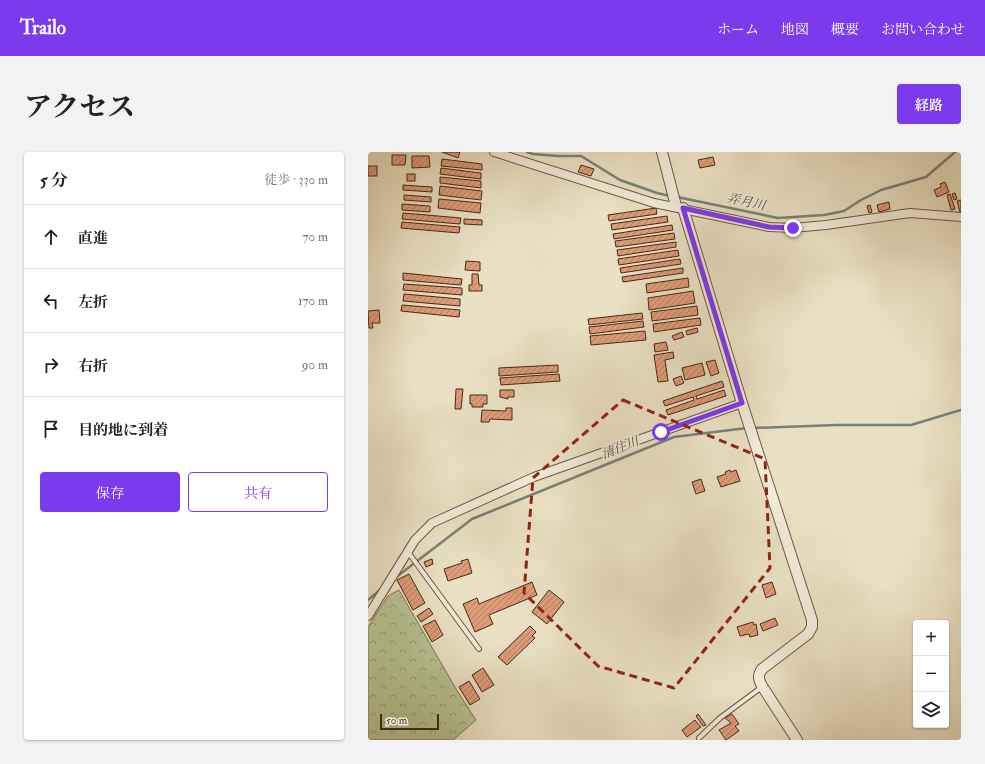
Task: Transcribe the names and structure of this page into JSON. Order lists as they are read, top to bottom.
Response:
{
  "water": ["弄月川", "清住川"],
  "scale_bar": "50 m",
  "page": {
    "header": "Trailo",
    "nav": [
      "ホーム",
      "地図",
      "概要",
      "お問い合わせ"
    ],
    "title": "アクセス",
    "buttons": [
      "経路",
      ["保存", "共有"]
    ],
    "heading": ["5 分", "徒歩 · 330 m"],
    "list": [
      ["直進", "70 m"],
      ["左折", "170 m"],
      ["右折", "90 m"],
      "目的地に到着"
    ],
    "map_buttons": ["+", "−"],
    "scale": "50 m"
  }
}
